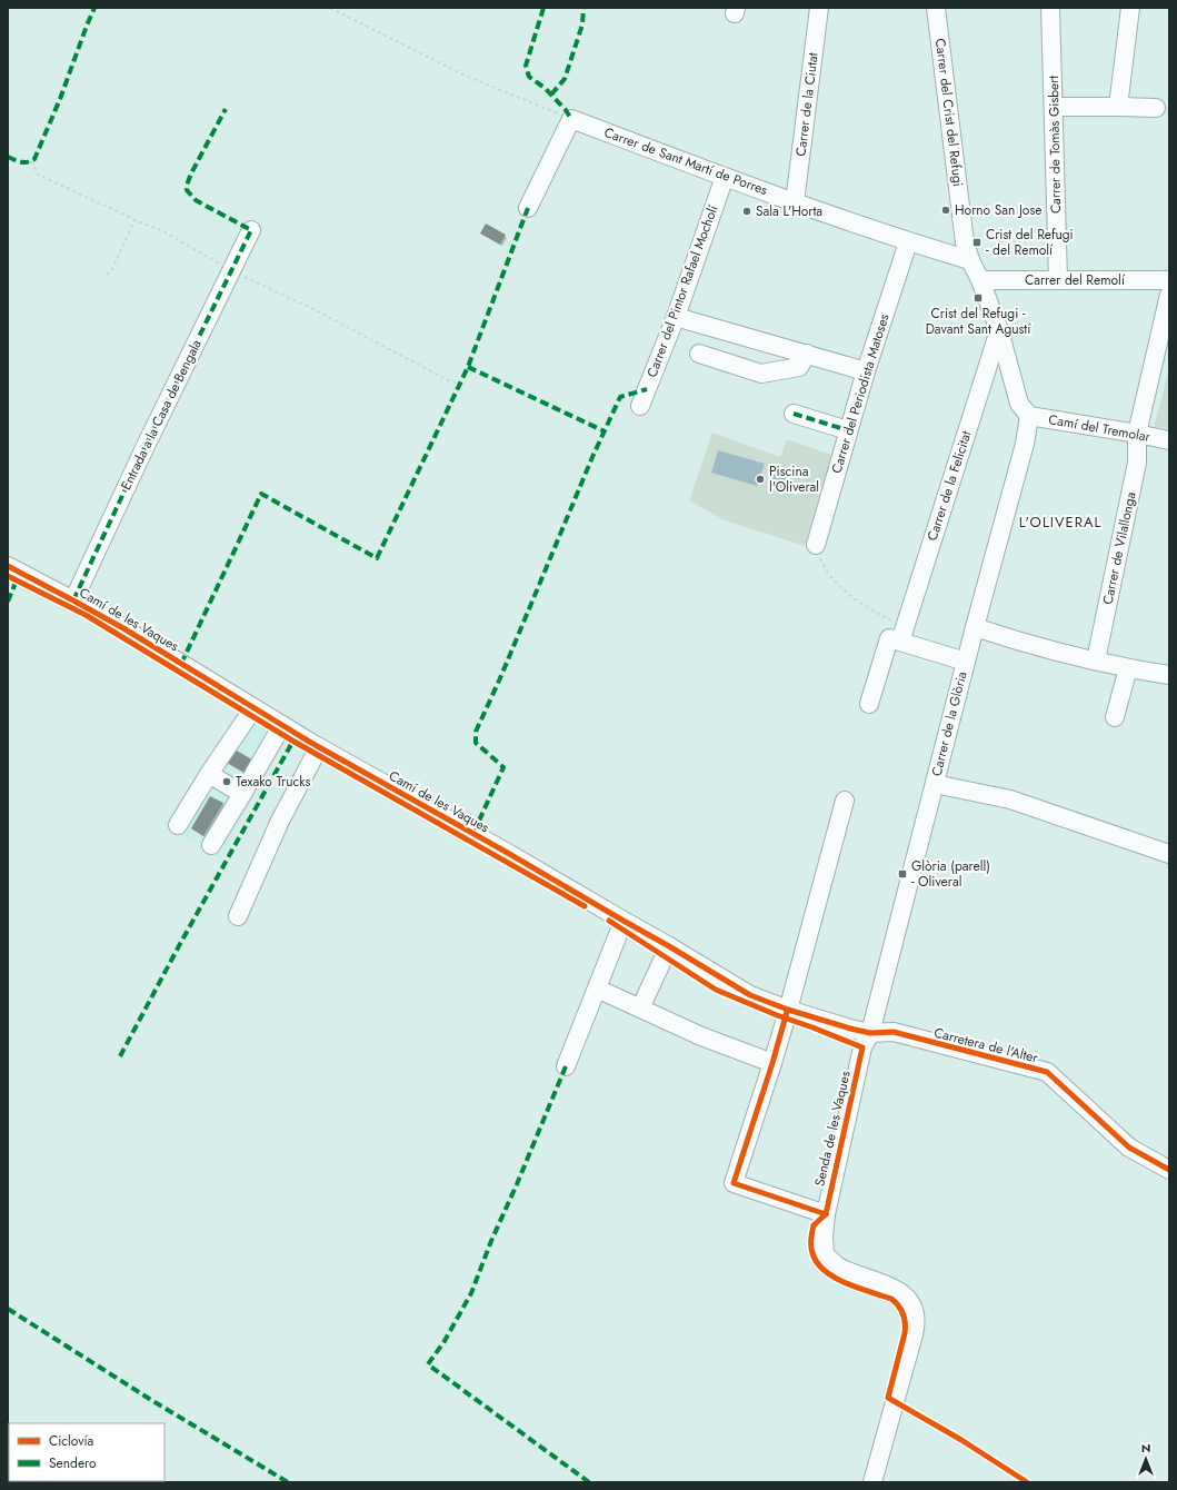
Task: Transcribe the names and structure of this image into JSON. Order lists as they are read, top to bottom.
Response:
{
  "streets": {
    "street": [
      "Carrer de la Ciutat",
      "Carrer del Crist del Refugi",
      "Carrer de Tomàs Gisbert",
      "Carrer de Sant Martí de Porres",
      "Carrer del Remolí",
      "Carrer del Pintor Rafael Mocholí",
      "Carrer del Periodista Matoses",
      "Entrada a la Casa de Bengala",
      "Camí del Tremolar",
      "Carrer de la Felicitat",
      "Carrer de Vilallonga",
      "Camí de les Vaques",
      "Carrer de la Glòria",
      "Carretera de l'Alter",
      "Senda de les Vaques"
    ]
  },
  "crossings": [
    ["Carrer de la Ciutat", "Carrer de Sant Martí de Porres"],
    ["Carrer del Crist del Refugi", "Carrer de Sant Martí de Porres"],
    ["Carrer del Crist del Refugi", "Carrer del Remolí"],
    ["Carrer del Crist del Refugi", "Camí del Tremolar"],
    ["Carrer del Crist del Refugi", "Carrer de la Felicitat"],
    ["Carrer del Crist del Refugi", "Carrer de la Glòria"],
    ["Carrer de Tomàs Gisbert", "Carrer del Remolí"],
    ["Carrer de Sant Martí de Porres", "Carrer del Pintor Rafael Mocholí"],
    ["Carrer de Sant Martí de Porres", "Carrer del Periodista Matoses"],
    ["Entrada a la Casa de Bengala", "Camí de les Vaques"],
    ["Camí del Tremolar", "Carrer de Vilallonga"],
    ["Camí del Tremolar", "Carrer de la Glòria"],
    ["Camí de les Vaques", "Carrer de la Glòria"],
    ["Camí de les Vaques", "Carretera de l'Alter"],
    ["Camí de les Vaques", "Senda de les Vaques"],
    ["Carrer de la Glòria", "Carretera de l'Alter"],
    ["Carrer de la Glòria", "Senda de les Vaques"],
    ["Carretera de l'Alter", "Senda de les Vaques"]
  ],
  "districts": ["L'OLIVERAL"],
  "places": {
    "other": [
      "Horno San Jose",
      "Sala L'Horta",
      "Piscina l'Oliveral",
      "Texako Trucks"
    ],
    "transit": ["Crist del Refugi - del Remolí", "Crist del Refugi - Davant Sant Agustí", "Glòria (parell) - Oliveral"]
  },
  "legend": ["Ciclovía", "Sendero"],
  "north": "top"
}
